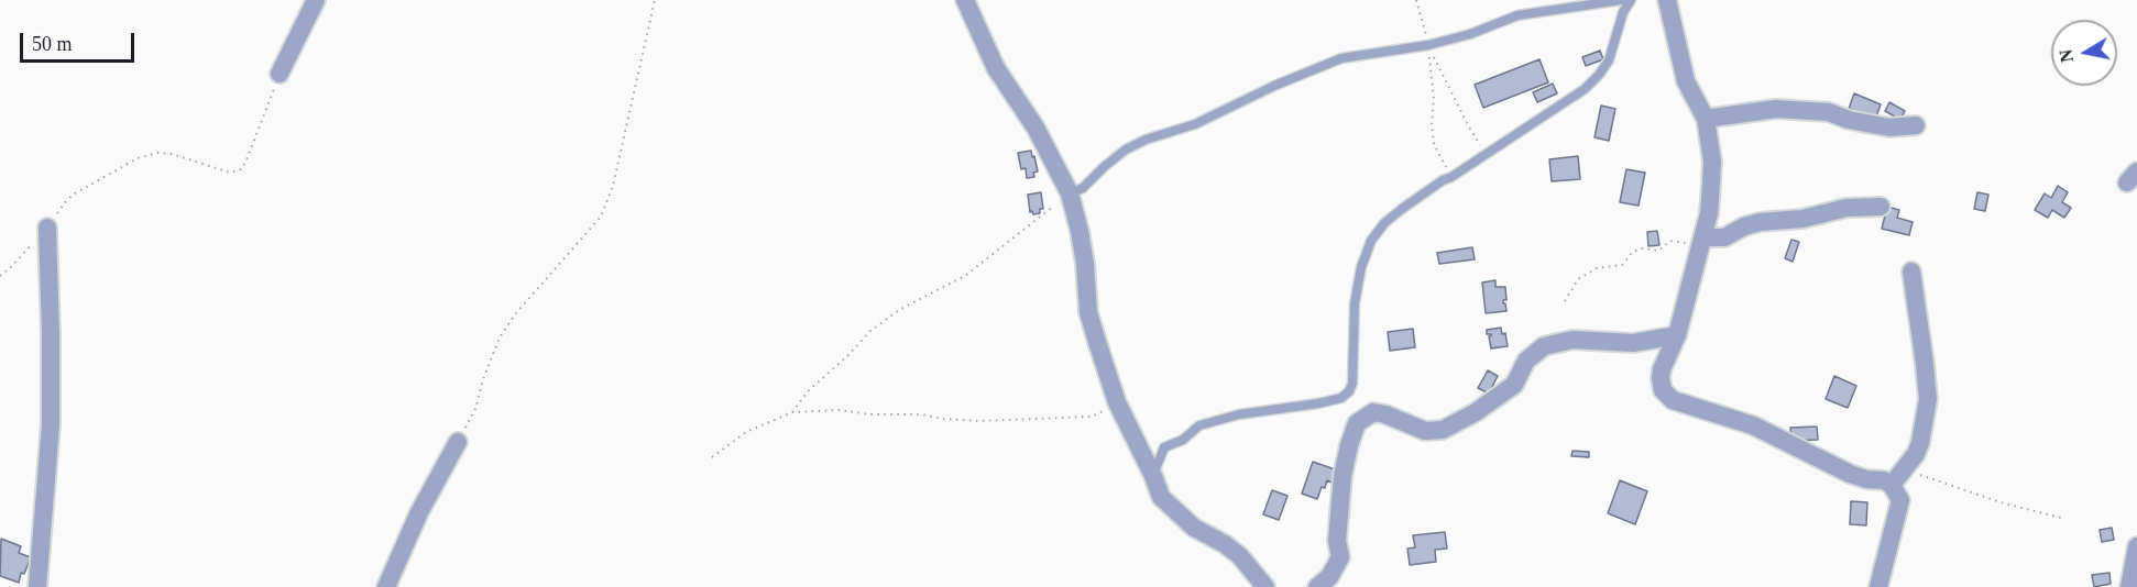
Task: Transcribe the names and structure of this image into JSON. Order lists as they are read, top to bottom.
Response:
{
  "scale_bar": "50 m",
  "north": "left"
}
